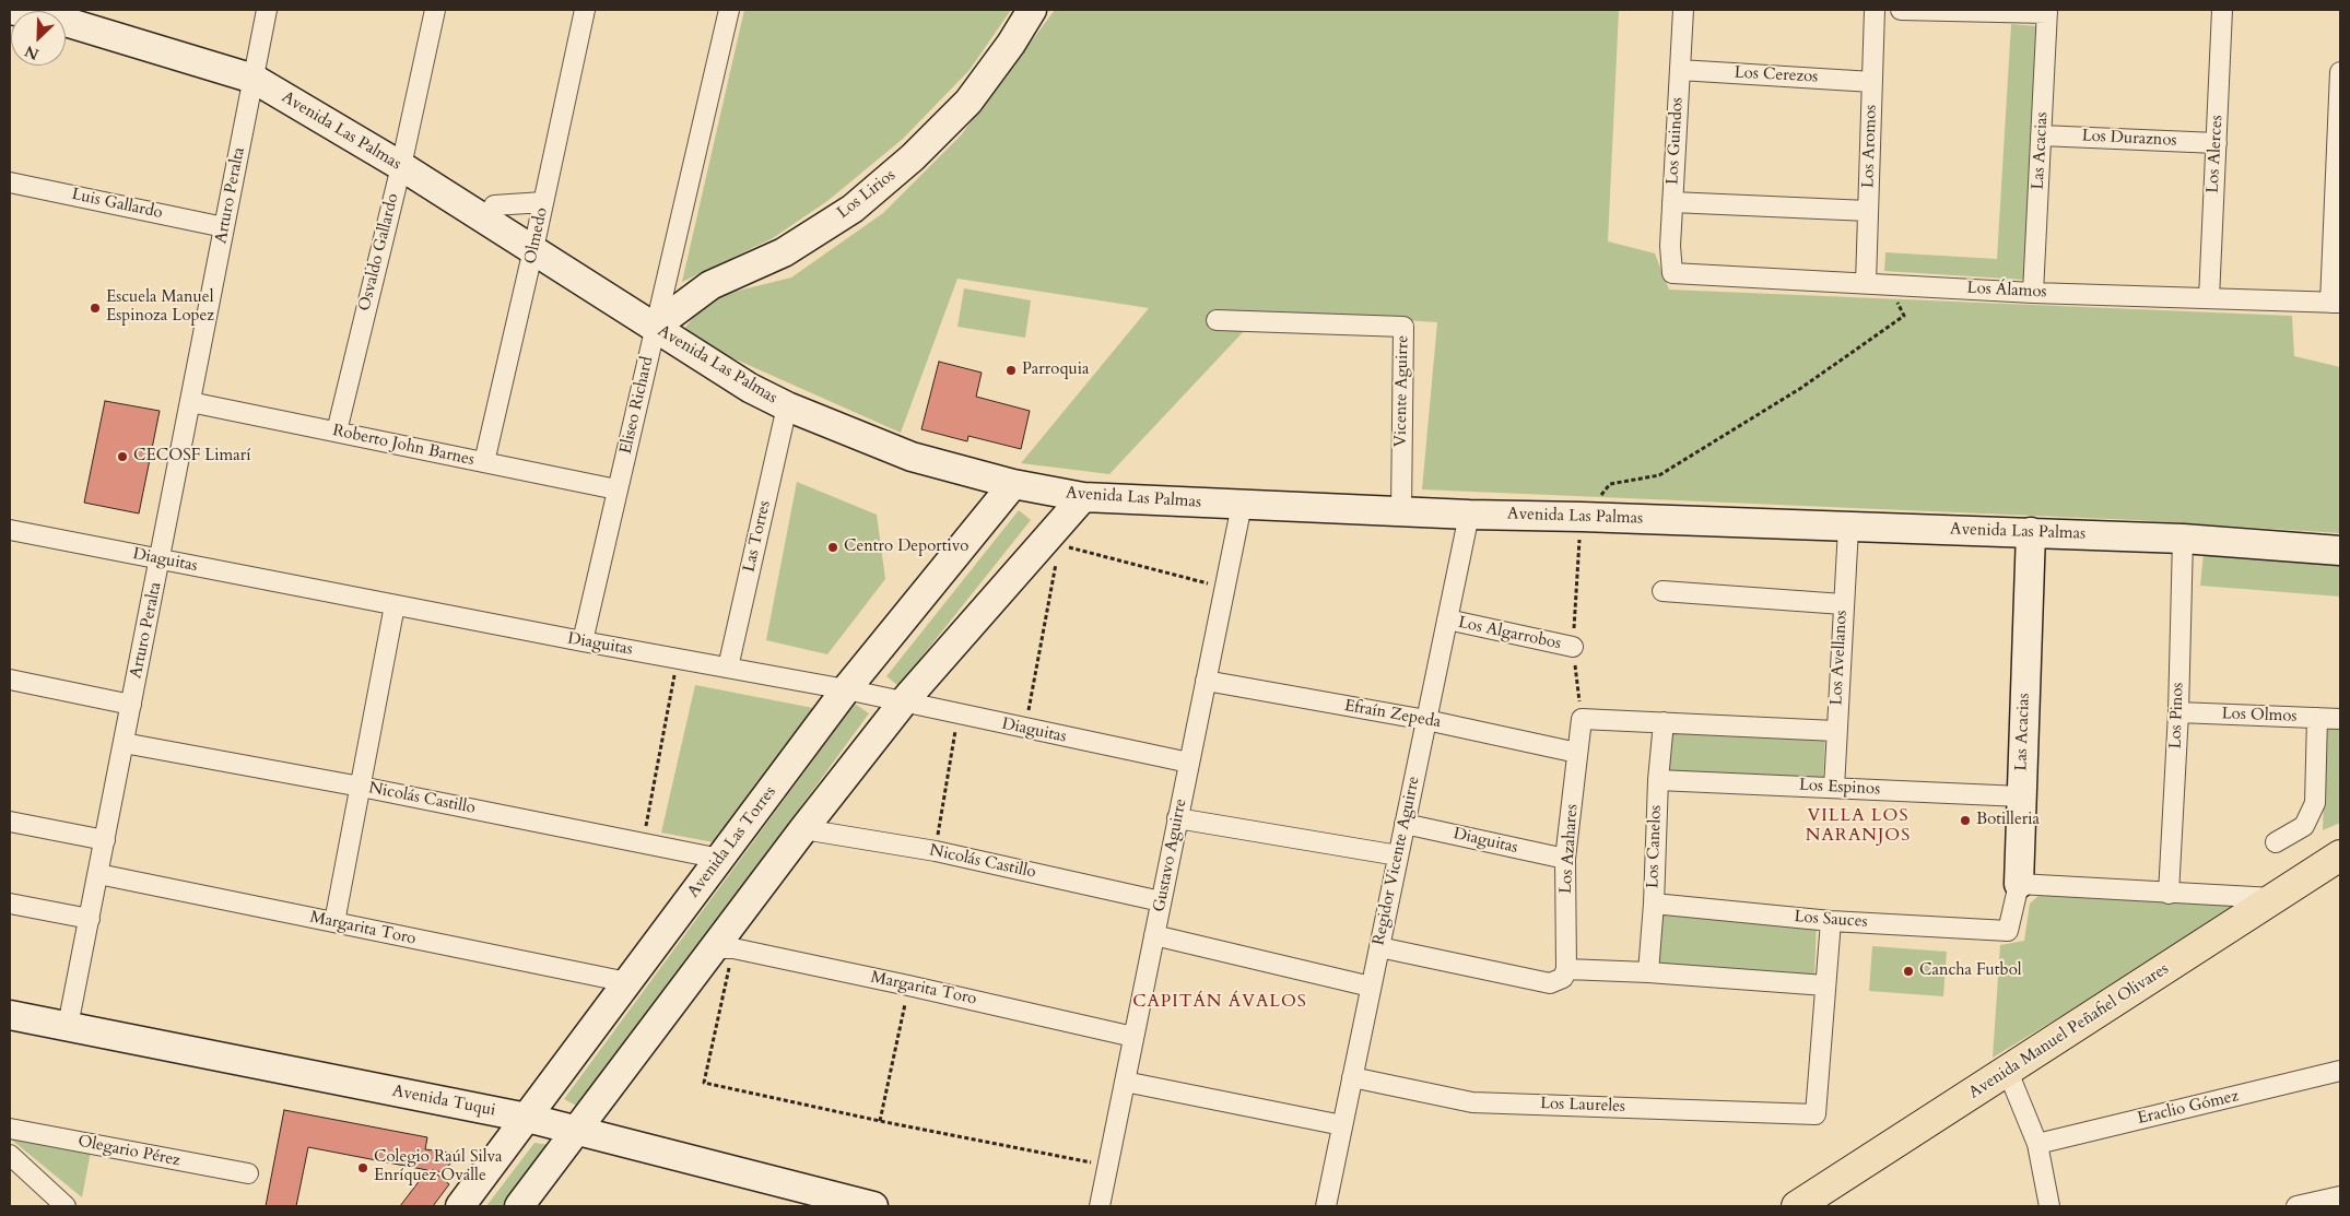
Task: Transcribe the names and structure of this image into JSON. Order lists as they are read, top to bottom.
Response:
{
  "streets": {
    "main road": ["Avenida Manuel Peñafiel Olivares"],
    "street": [
      "Los Cerezos",
      "Avenida Las Palmas",
      "Los Duraznos",
      "Los Guindos",
      "Los Aromos",
      "Las Acacias",
      "Los Alerces",
      "Los Lirios",
      "Arturo Peralta",
      "Luis Gallardo",
      "Olmedo",
      "Osvaldo Gallardo",
      "Los Álamos",
      "Vicente Aguirre",
      "Eliseo Richard",
      "Roberto John Barnes",
      "Las Torres",
      "Diaguitas",
      "Los Algarrobos",
      "Los Avellanos",
      "Efraín Zepeda",
      "Los Pinos",
      "Los Olmos",
      "Los Espinos",
      "Nicolás Castillo",
      "Avenida Las Torres",
      "Los Canelos",
      "Los Azahares",
      "Gustavo Aguirre",
      "Regidor Vicente Aguirre",
      "Los Sauces",
      "Margarita Toro",
      "Avenida Tuqui",
      "Los Laureles",
      "Eraclio Gómez",
      "Olegario Pérez"
    ]
  },
  "crossings": [
    ["Los Cerezos", "Los Guindos"],
    ["Los Cerezos", "Los Aromos"],
    ["Avenida Las Palmas", "Las Acacias"],
    ["Avenida Las Palmas", "Los Lirios"],
    ["Avenida Las Palmas", "Arturo Peralta"],
    ["Avenida Las Palmas", "Olmedo"],
    ["Avenida Las Palmas", "Osvaldo Gallardo"],
    ["Avenida Las Palmas", "Vicente Aguirre"],
    ["Avenida Las Palmas", "Eliseo Richard"],
    ["Avenida Las Palmas", "Las Torres"],
    ["Avenida Las Palmas", "Los Avellanos"],
    ["Avenida Las Palmas", "Los Pinos"],
    ["Avenida Las Palmas", "Avenida Las Torres"],
    ["Avenida Las Palmas", "Gustavo Aguirre"],
    ["Avenida Las Palmas", "Regidor Vicente Aguirre"],
    ["Los Duraznos", "Las Acacias"],
    ["Los Duraznos", "Los Alerces"],
    ["Los Guindos", "Los Álamos"],
    ["Los Aromos", "Los Álamos"],
    ["Las Acacias", "Los Álamos"],
    ["Las Acacias", "Los Espinos"],
    ["Las Acacias", "Los Sauces"],
    ["Los Alerces", "Los Álamos"],
    ["Los Lirios", "Eliseo Richard"],
    ["Arturo Peralta", "Luis Gallardo"],
    ["Arturo Peralta", "Roberto John Barnes"],
    ["Arturo Peralta", "Diaguitas"],
    ["Arturo Peralta", "Nicolás Castillo"],
    ["Arturo Peralta", "Margarita Toro"],
    ["Arturo Peralta", "Avenida Tuqui"],
    ["Olmedo", "Roberto John Barnes"],
    ["Osvaldo Gallardo", "Roberto John Barnes"],
    ["Eliseo Richard", "Roberto John Barnes"],
    ["Eliseo Richard", "Diaguitas"],
    ["Las Torres", "Diaguitas"],
    ["Diaguitas", "Avenida Las Torres"],
    ["Diaguitas", "Los Azahares"],
    ["Diaguitas", "Gustavo Aguirre"],
    ["Diaguitas", "Regidor Vicente Aguirre"],
    ["Los Algarrobos", "Regidor Vicente Aguirre"],
    ["Los Avellanos", "Los Espinos"],
    ["Efraín Zepeda", "Los Azahares"],
    ["Efraín Zepeda", "Gustavo Aguirre"],
    ["Efraín Zepeda", "Regidor Vicente Aguirre"],
    ["Los Pinos", "Los Olmos"],
    ["Los Espinos", "Los Canelos"],
    ["Nicolás Castillo", "Avenida Las Torres"],
    ["Nicolás Castillo", "Gustavo Aguirre"],
    ["Avenida Las Torres", "Margarita Toro"],
    ["Avenida Las Torres", "Avenida Tuqui"],
    ["Los Canelos", "Los Sauces"],
    ["Gustavo Aguirre", "Margarita Toro"],
    ["Regidor Vicente Aguirre", "Los Laureles"]
  ],
  "districts": ["VILLA LOS NARANJOS", "CAPITÁN ÁVALOS"],
  "places": [
    "Escuela Manuel Espinoza Lopez",
    "Parroquia",
    "CECOSF Limarí",
    "Centro Deportivo",
    "Botilleria",
    "Cancha Futbol",
    "Colegio Raúl Silva Enríquez Ovalle"
  ],
  "north": "bottom left"
}
